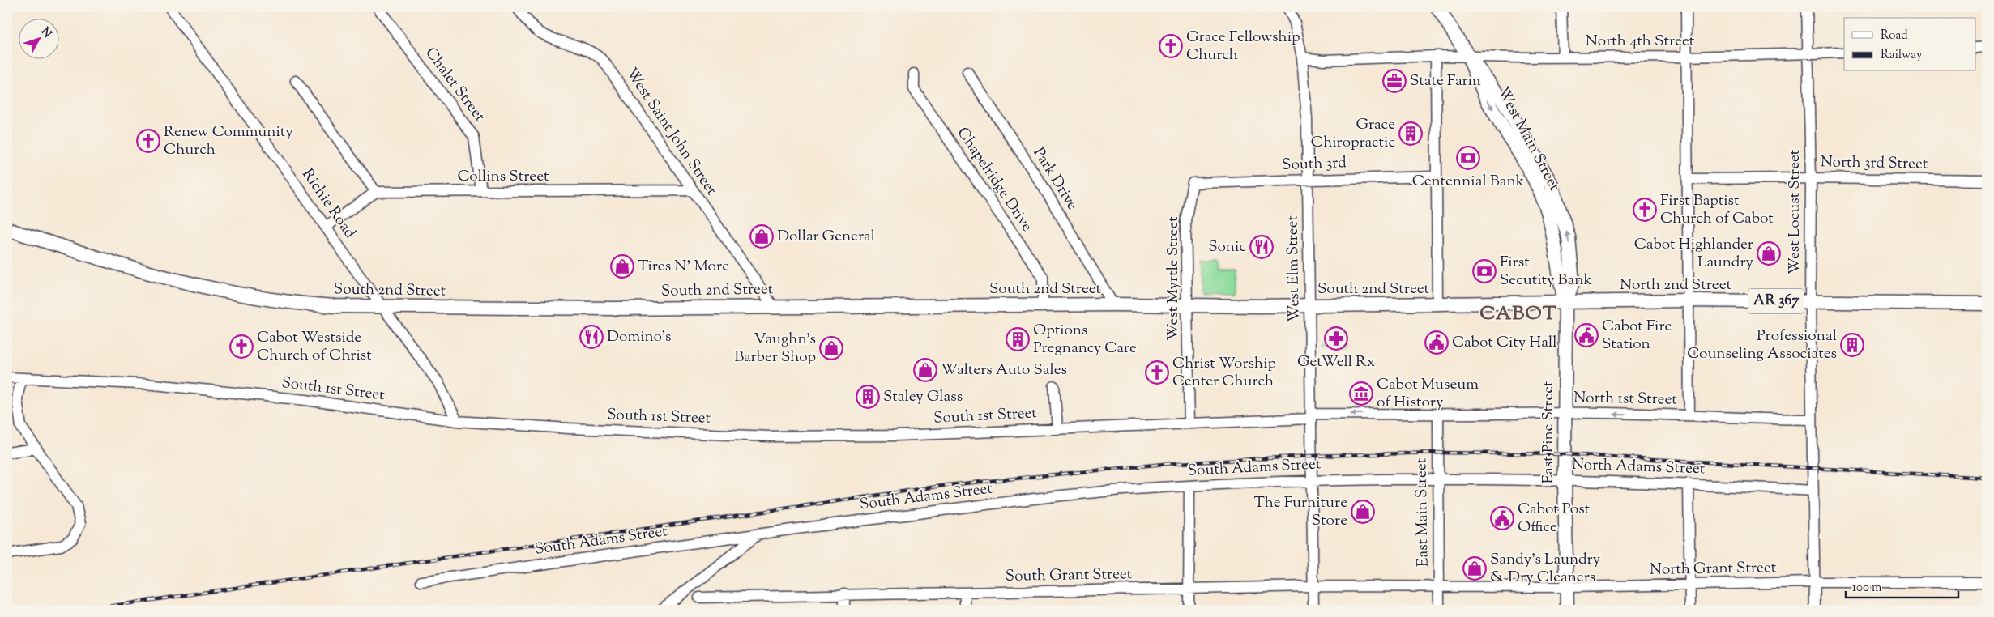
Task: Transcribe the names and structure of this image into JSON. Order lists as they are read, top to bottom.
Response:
{
  "streets": {
    "main road": [
      "West Main Street",
      "North 2nd Street",
      "South 2nd Street",
      "AR 367",
      "East Pine Street"
    ],
    "street": [
      "North 4th Street",
      "Chalet Street",
      "West Saint John Street",
      "North 3rd Street",
      "South 3rd",
      "Collins Street",
      "Park Drive",
      "Chapelridge Drive",
      "Richie Road",
      "West Locust Street",
      "West Elm Street",
      "West Myrtle Street",
      "South 1st Street",
      "North 1st Street",
      "North Adams Street",
      "South Adams Street",
      "East Main Street",
      "North Grant Street",
      "South Grant Street"
    ]
  },
  "crossings": [
    ["North 4th Street", "West Main Street"],
    ["North 4th Street", "West Locust Street"],
    ["North 4th Street", "West Elm Street"],
    ["Chalet Street", "Collins Street"],
    ["West Saint John Street", "Collins Street"],
    ["West Saint John Street", "South 2nd Street"],
    ["West Main Street", "North 2nd Street"],
    ["West Main Street", "East Pine Street"],
    ["North 3rd Street", "West Locust Street"],
    ["South 3rd", "West Elm Street"],
    ["South 3rd", "West Myrtle Street"],
    ["Park Drive", "South 2nd Street"],
    ["Chapelridge Drive", "South 2nd Street"],
    ["Richie Road", "South 2nd Street"],
    ["Richie Road", "South 1st Street"],
    ["West Locust Street", "North 2nd Street"],
    ["West Locust Street", "North 1st Street"],
    ["West Locust Street", "North Adams Street"],
    ["West Locust Street", "North Grant Street"],
    ["West Elm Street", "South 2nd Street"],
    ["West Elm Street", "South 1st Street"],
    ["West Elm Street", "South Adams Street"],
    ["West Elm Street", "South Grant Street"],
    ["West Myrtle Street", "South 2nd Street"],
    ["West Myrtle Street", "South 1st Street"],
    ["North 2nd Street", "South 2nd Street"],
    ["North 2nd Street", "East Pine Street"],
    ["South 1st Street", "North 1st Street"],
    ["South 1st Street", "East Main Street"],
    ["North 1st Street", "East Pine Street"],
    ["North 1st Street", "East Main Street"],
    ["East Pine Street", "North Adams Street"],
    ["East Pine Street", "North Grant Street"],
    ["North Adams Street", "South Adams Street"],
    ["North Adams Street", "East Main Street"],
    ["South Adams Street", "East Main Street"],
    ["East Main Street", "North Grant Street"],
    ["East Main Street", "South Grant Street"],
    ["North Grant Street", "South Grant Street"]
  ],
  "districts": ["CABOT"],
  "places": {
    "church": [
      "Grace Fellowship Church",
      "Renew Community Church",
      "First Baptist Church of Cabot",
      "Cabot Westside Church of Christ",
      "Christ Worship Center Church"
    ],
    "office": ["State Farm"],
    "building": [
      "Grace Chiropractic",
      "Options Pregnancy Care",
      "Professional Counseling Associates",
      "Staley Glass"
    ],
    "bank": ["Centennial Bank", "First Secutity Bank"],
    "shop": [
      "Dollar General",
      "Cabot Highlander Laundry",
      "Tires N' More",
      "Vaughn's Barber Shop",
      "Walters Auto Sales",
      "The Furniture Store",
      "Sandy's Laundry & Dry Cleaners"
    ],
    "restaurant": ["Sonic", "Domino's"],
    "public building": ["Cabot Fire Station", "Cabot City Hall", "Cabot Post Office"],
    "pharmacy": ["GetWell Rx"],
    "museum": ["Cabot Museum of History"]
  },
  "legend": ["Road", "Railway"],
  "scale_bar": "100 m",
  "north": "top right"
}
